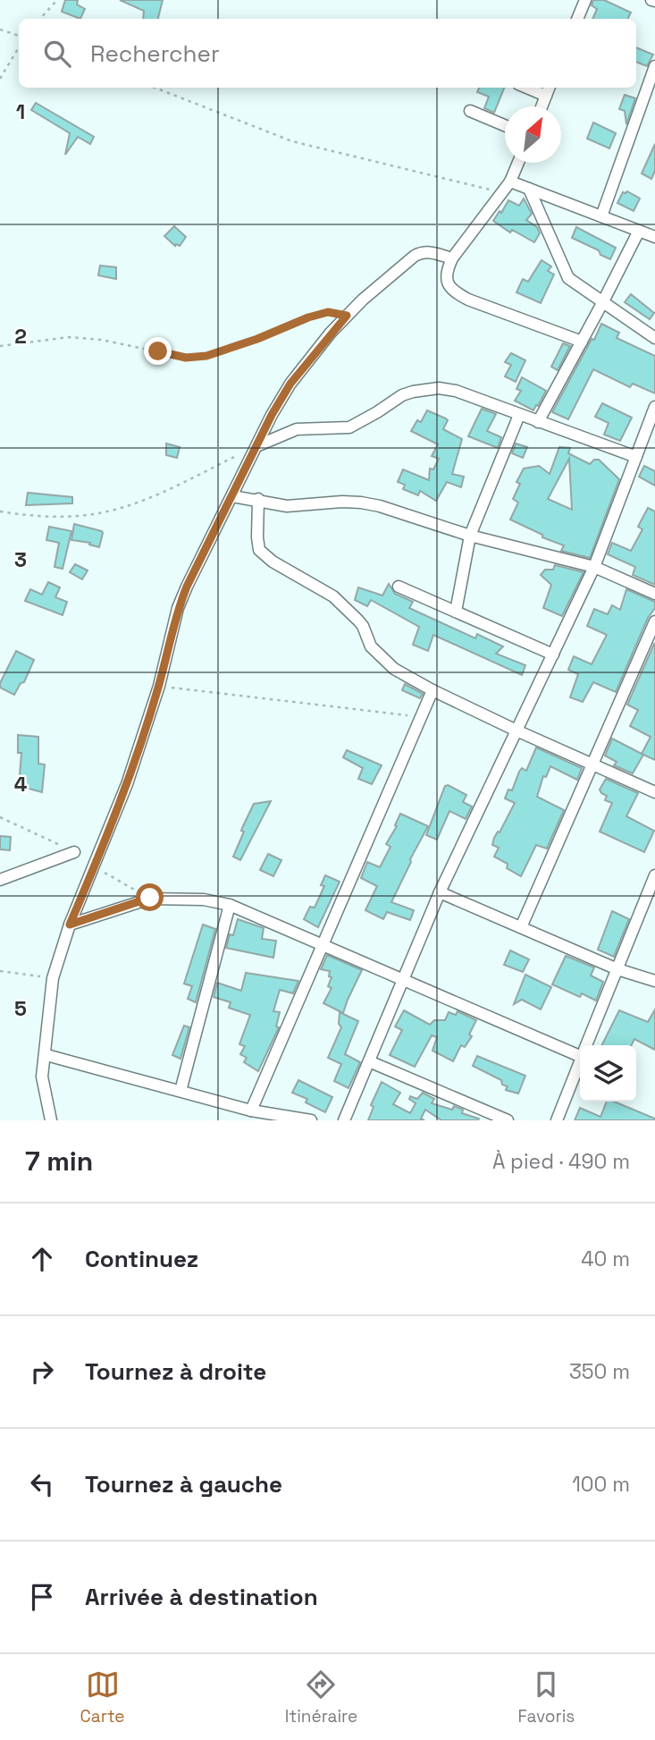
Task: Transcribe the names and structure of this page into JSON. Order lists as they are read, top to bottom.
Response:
{
  "north": "top right",
  "page": {
    "search": "Rechercher",
    "heading": ["7 min", "À pied · 490 m"],
    "list": [
      ["Continuez", "40 m"],
      ["Tournez à droite", "350 m"],
      ["Tournez à gauche", "100 m"],
      "Arrivée à destination"
    ],
    "nav": ["Carte", "Itinéraire", "Favoris"]
  },
  "grid": {
    "rows": [
      "1",
      "2",
      "3",
      "4",
      "5"
    ]
  }
}
